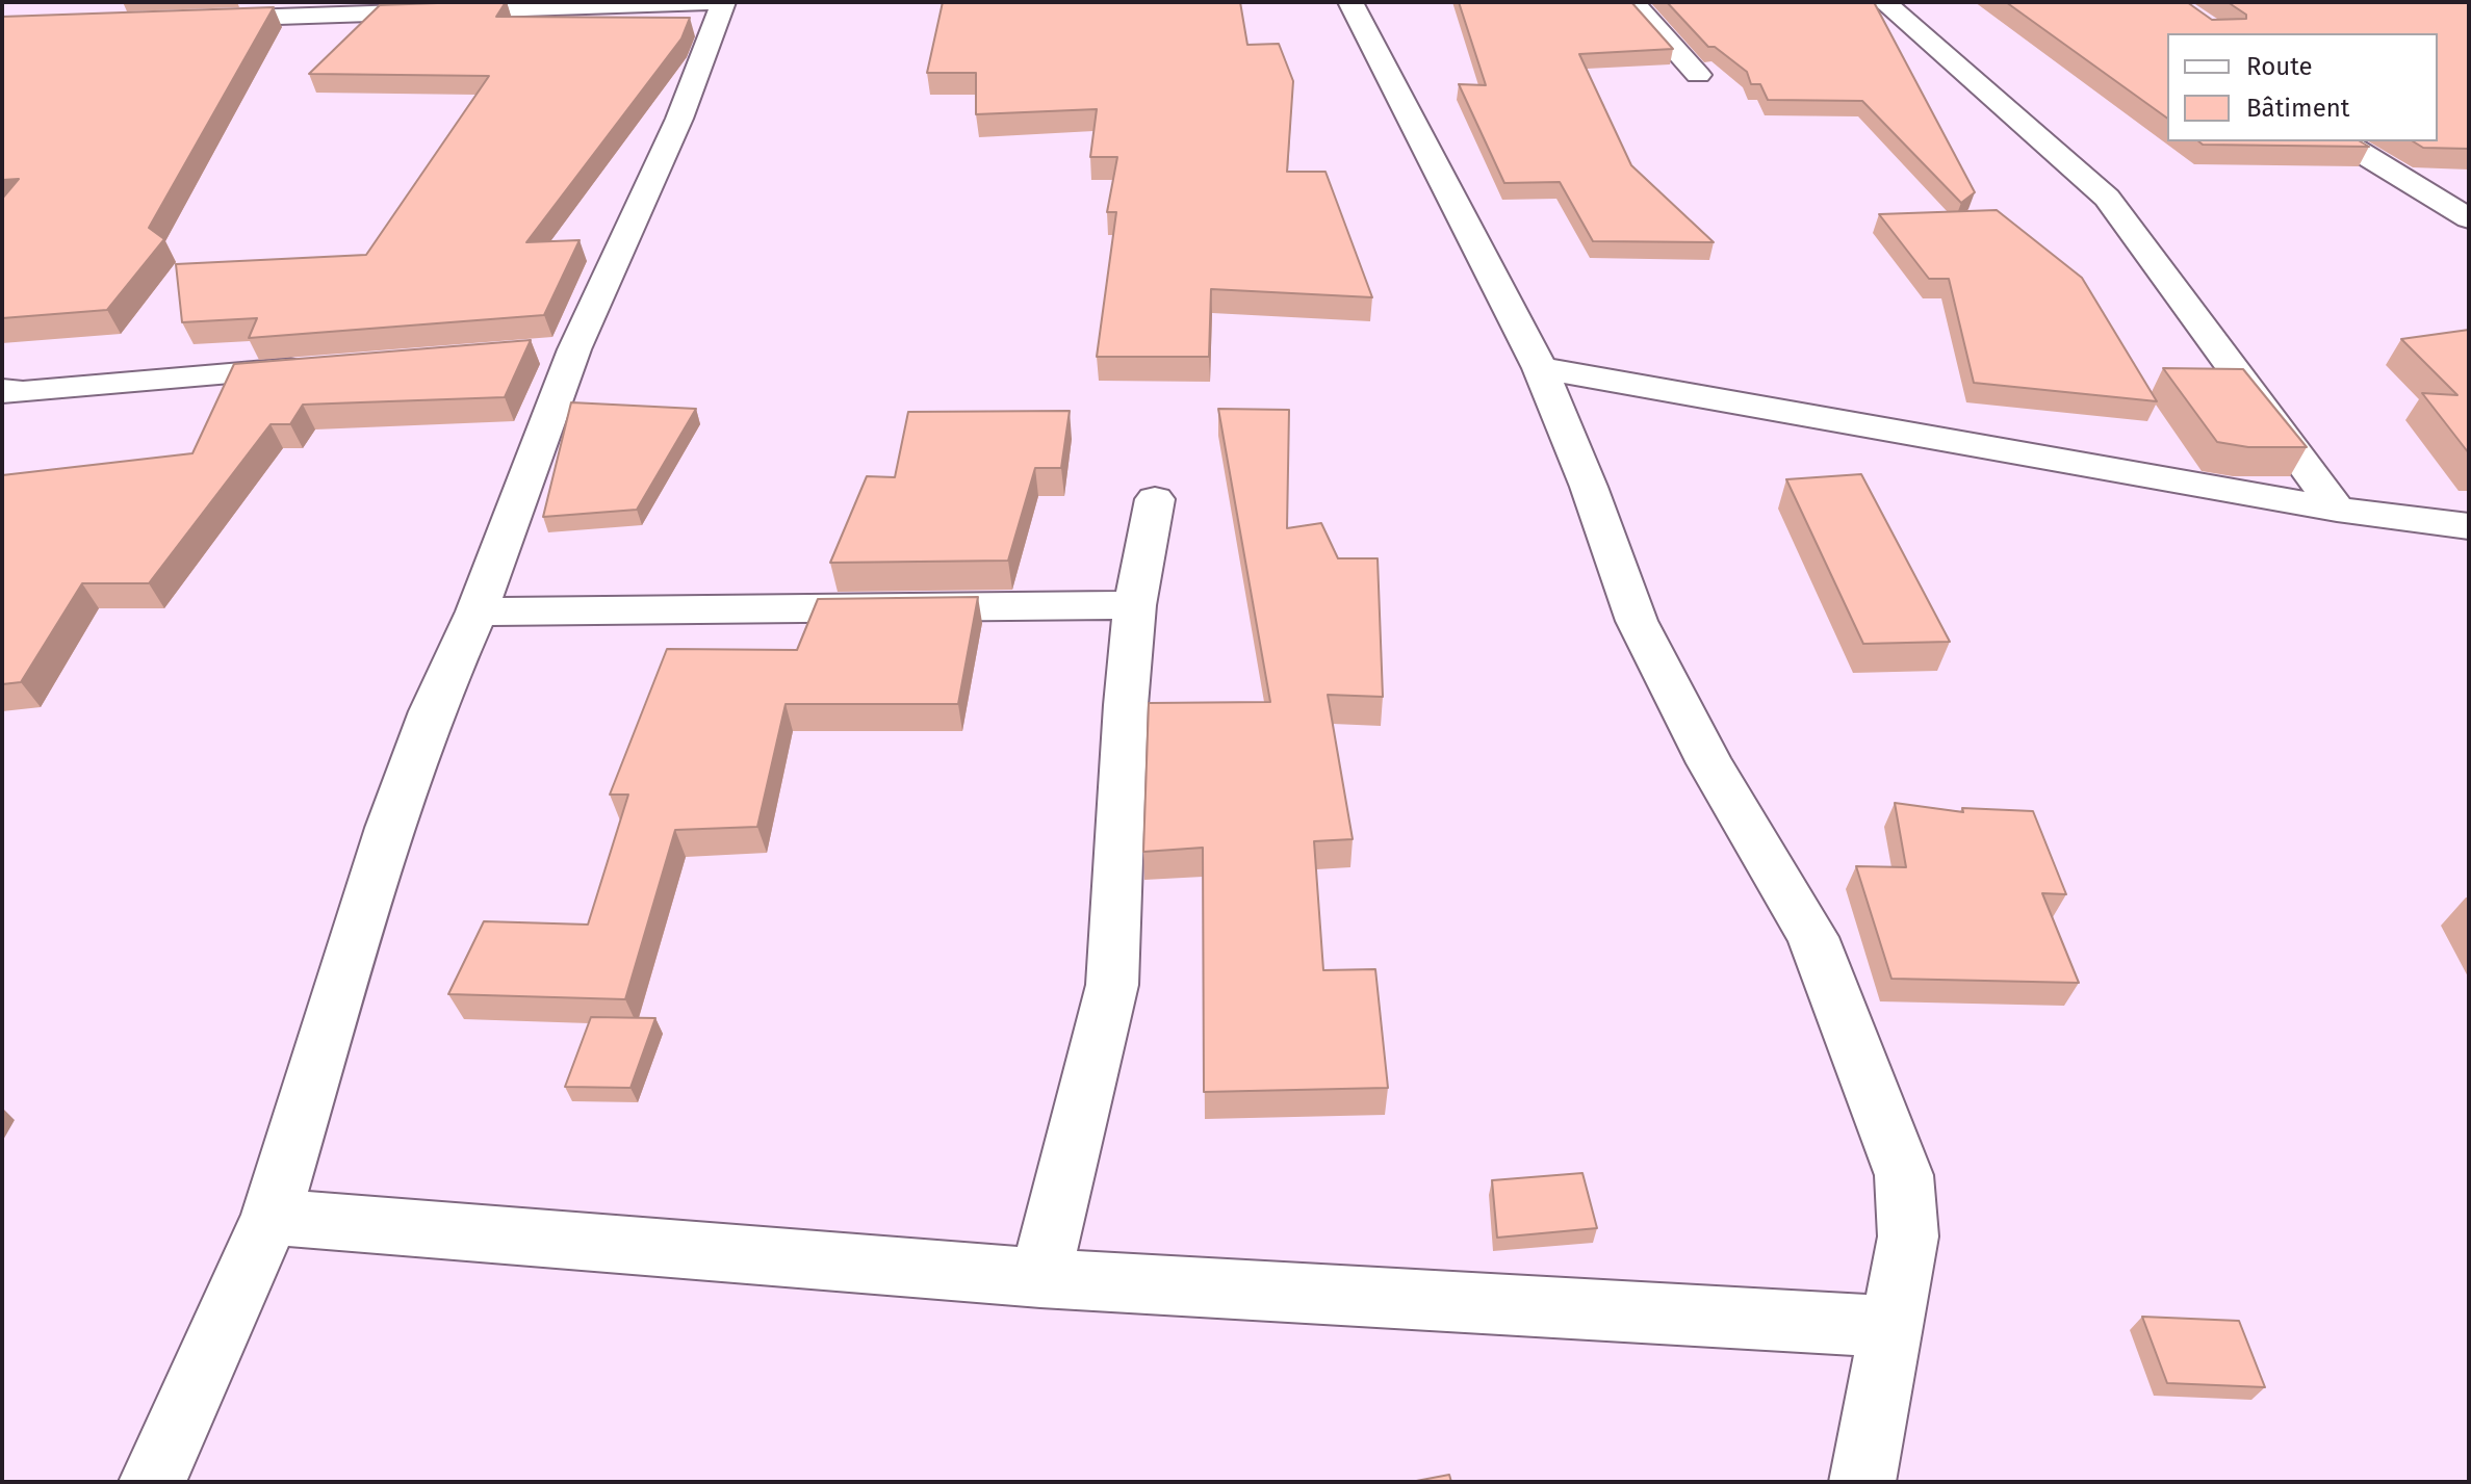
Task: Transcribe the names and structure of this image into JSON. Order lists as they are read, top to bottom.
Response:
{
  "legend": ["Route", "Bâtiment"]
}
